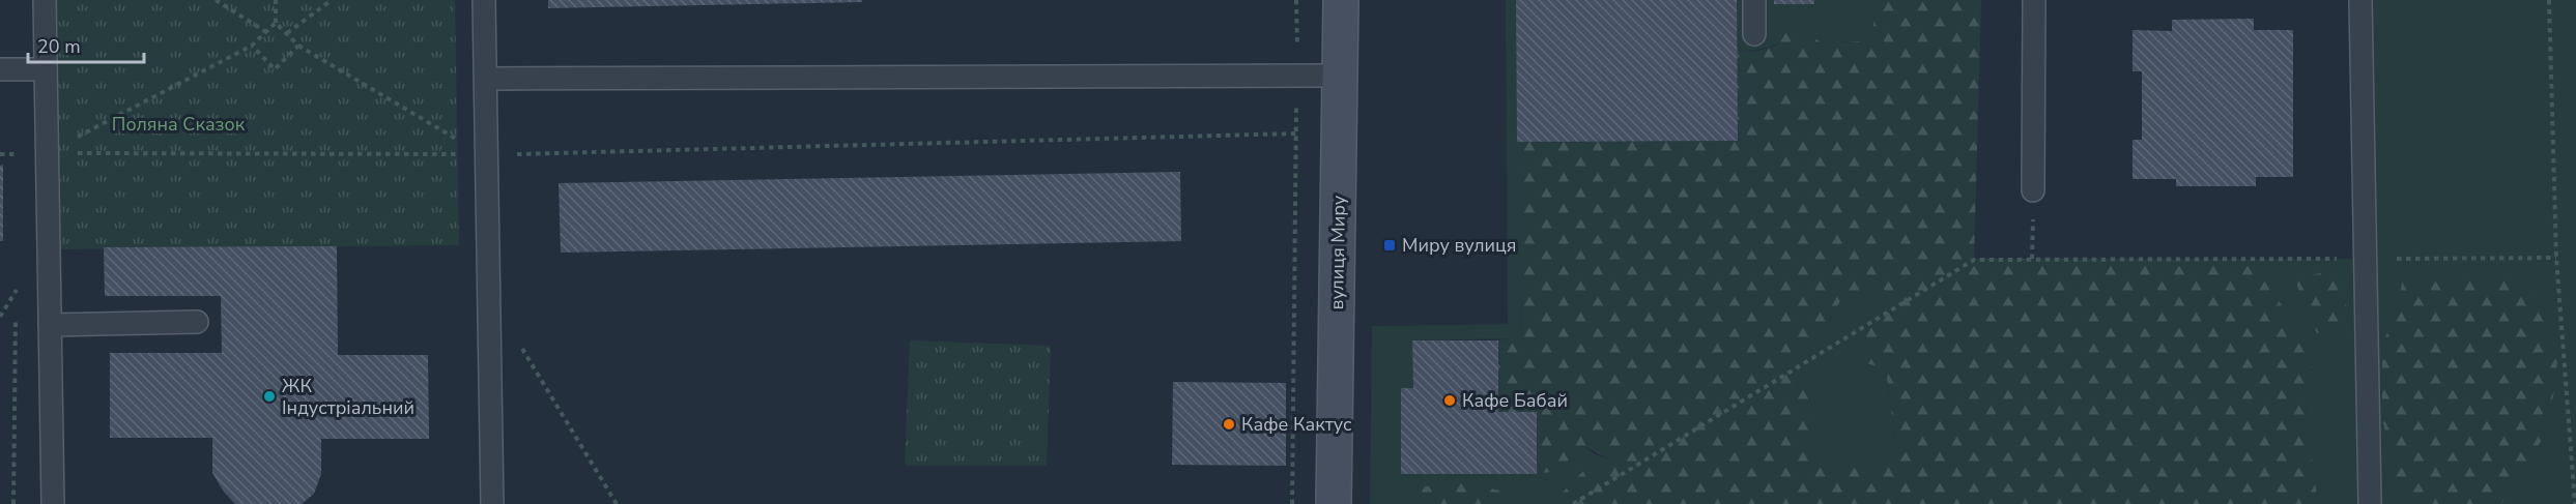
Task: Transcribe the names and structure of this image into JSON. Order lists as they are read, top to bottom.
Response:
{
  "streets": {
    "street": ["вулиця Миру"]
  },
  "parks": ["Поляна Сказок"],
  "places": {
    "transit": ["Миру вулиця"],
    "other": ["ЖК Індустріальний", "Кафе Бабай", "Кафе Кактус"]
  },
  "scale_bar": "20 m"
}
